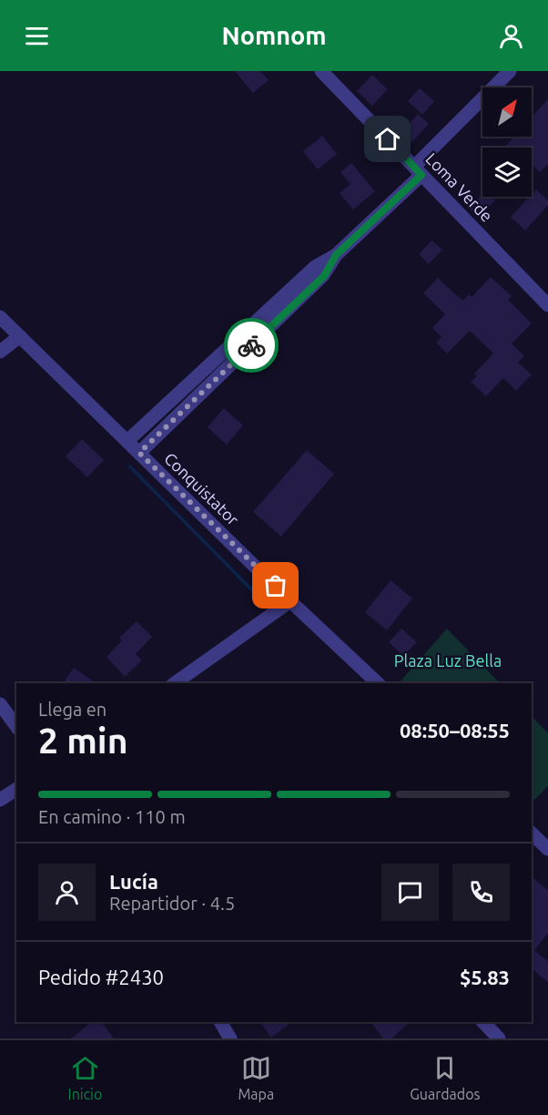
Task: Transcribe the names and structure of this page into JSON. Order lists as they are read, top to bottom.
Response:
{
  "streets": {
    "street": ["Loma Verde", "Conquistator"]
  },
  "parks": ["Plaza Luz Bella"],
  "north": "top right",
  "page": {
    "header": "Nomnom",
    "heading": ["2 min", "Llega en", "08:50–08:55"],
    "panel": [
      "Lucía",
      "Repartidor · 4.5",
      "Pedido #2430",
      "$5.83"
    ],
    "bar": "En camino · 110 m",
    "tabs": ["Inicio", "Mapa", "Guardados"]
  }
}
